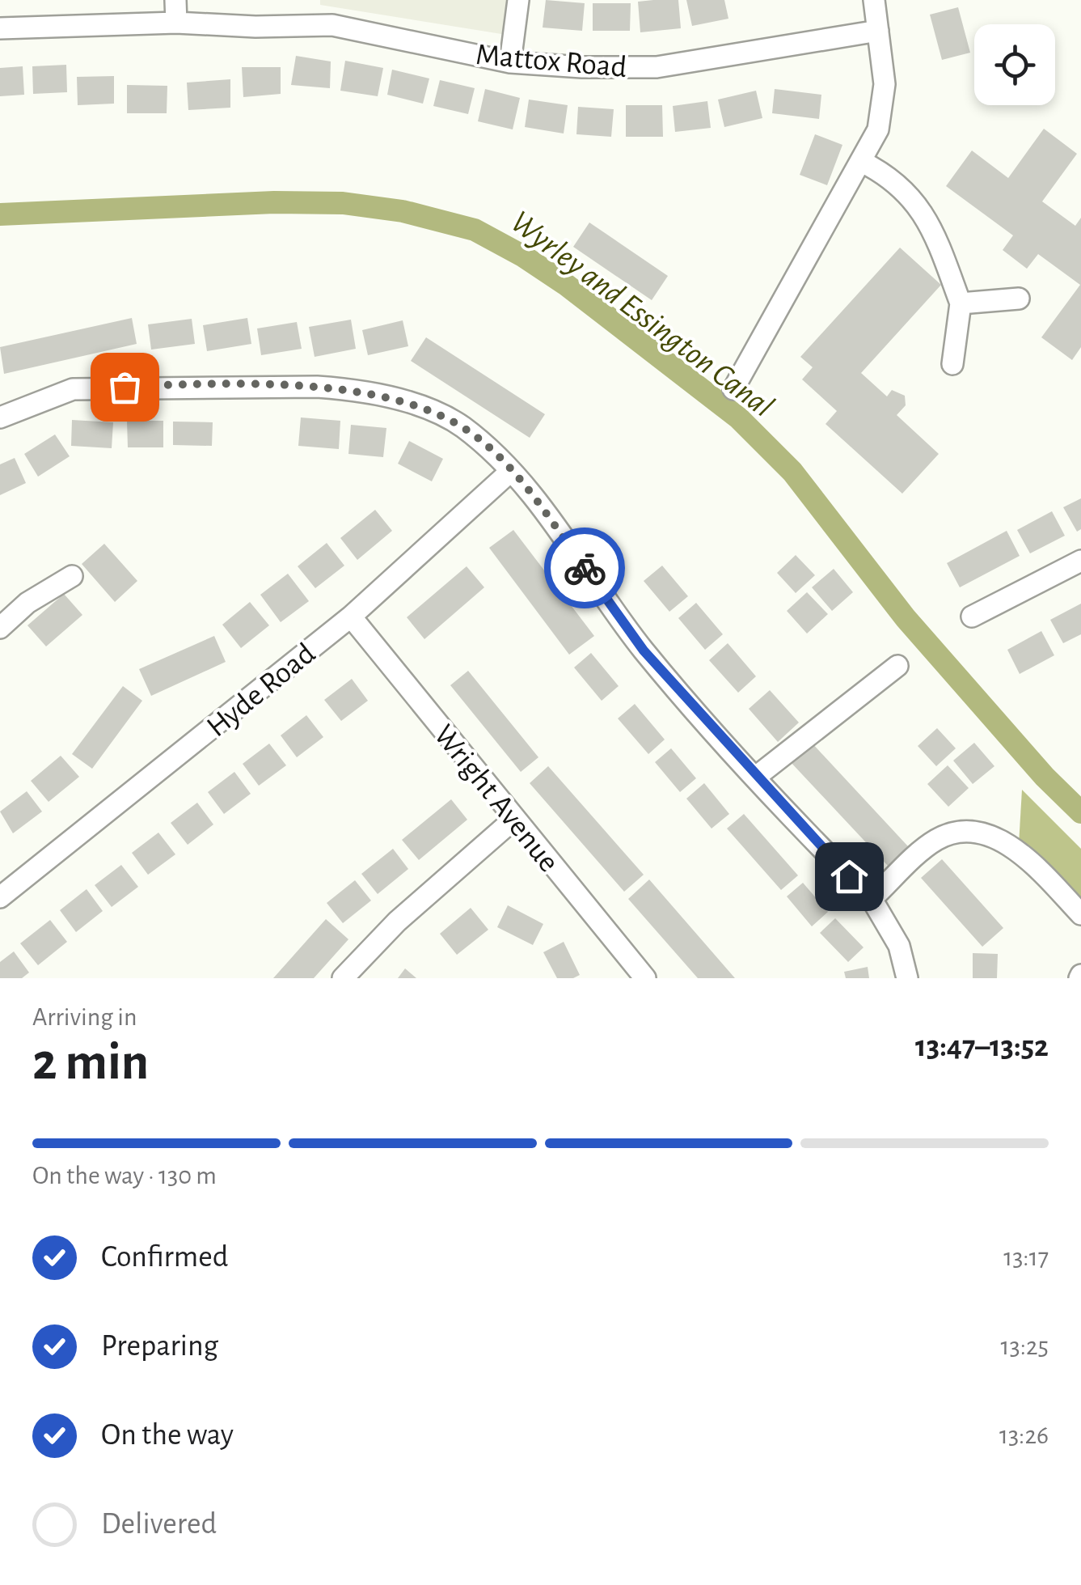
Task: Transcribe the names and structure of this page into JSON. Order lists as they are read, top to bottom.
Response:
{
  "streets": {
    "street": ["Mattox Road", "Hyde Road", "Wright Avenue"]
  },
  "crossings": [
    ["Hyde Road", "Wright Avenue"]
  ],
  "water": ["Wyrley and Essington Canal"],
  "page": {
    "heading": ["2 min", "Arriving in", "13:47–13:52"],
    "bar": "On the way · 130 m",
    "list": [
      ["Confirmed", "13:17"],
      ["Preparing", "13:25"],
      ["On the way", "13:26"],
      "Delivered"
    ]
  }
}
